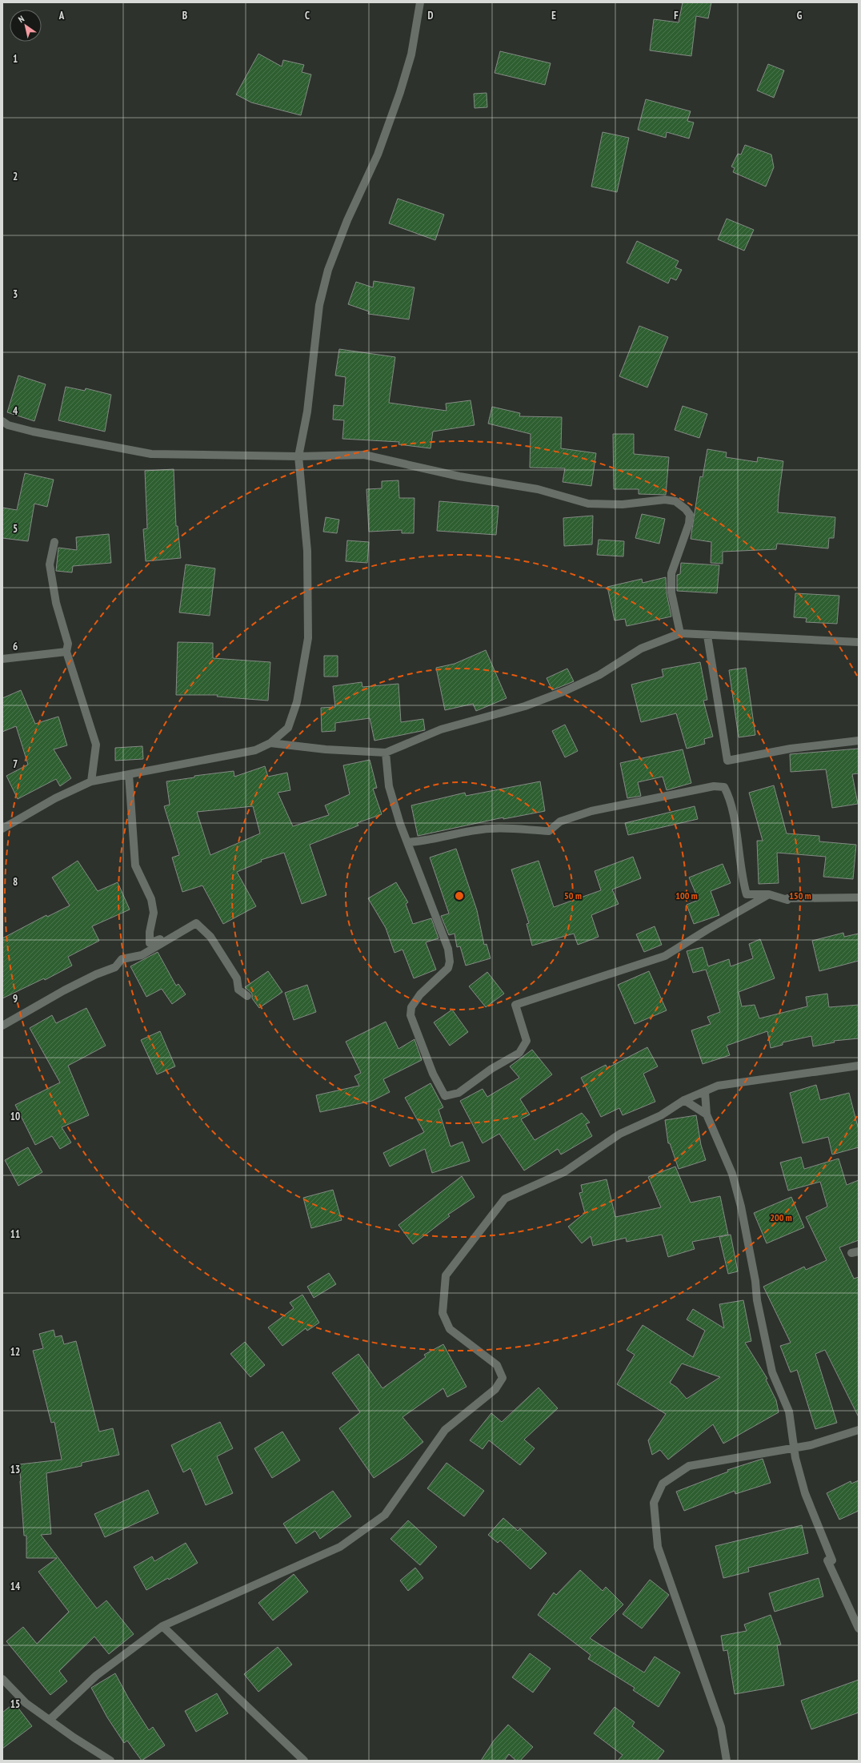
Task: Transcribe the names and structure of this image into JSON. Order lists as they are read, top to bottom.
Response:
{
  "north": "top left",
  "grid": {
    "columns": [
      "A",
      "B",
      "C",
      "D",
      "E",
      "F",
      "G"
    ],
    "rows": [
      "1",
      "2",
      "3",
      "4",
      "5",
      "6",
      "7",
      "8",
      "9",
      "10",
      "11",
      "12",
      "13",
      "14",
      "15"
    ]
  },
  "rings": [
    "50 m",
    "100 m",
    "150 m",
    "200 m"
  ]
}
